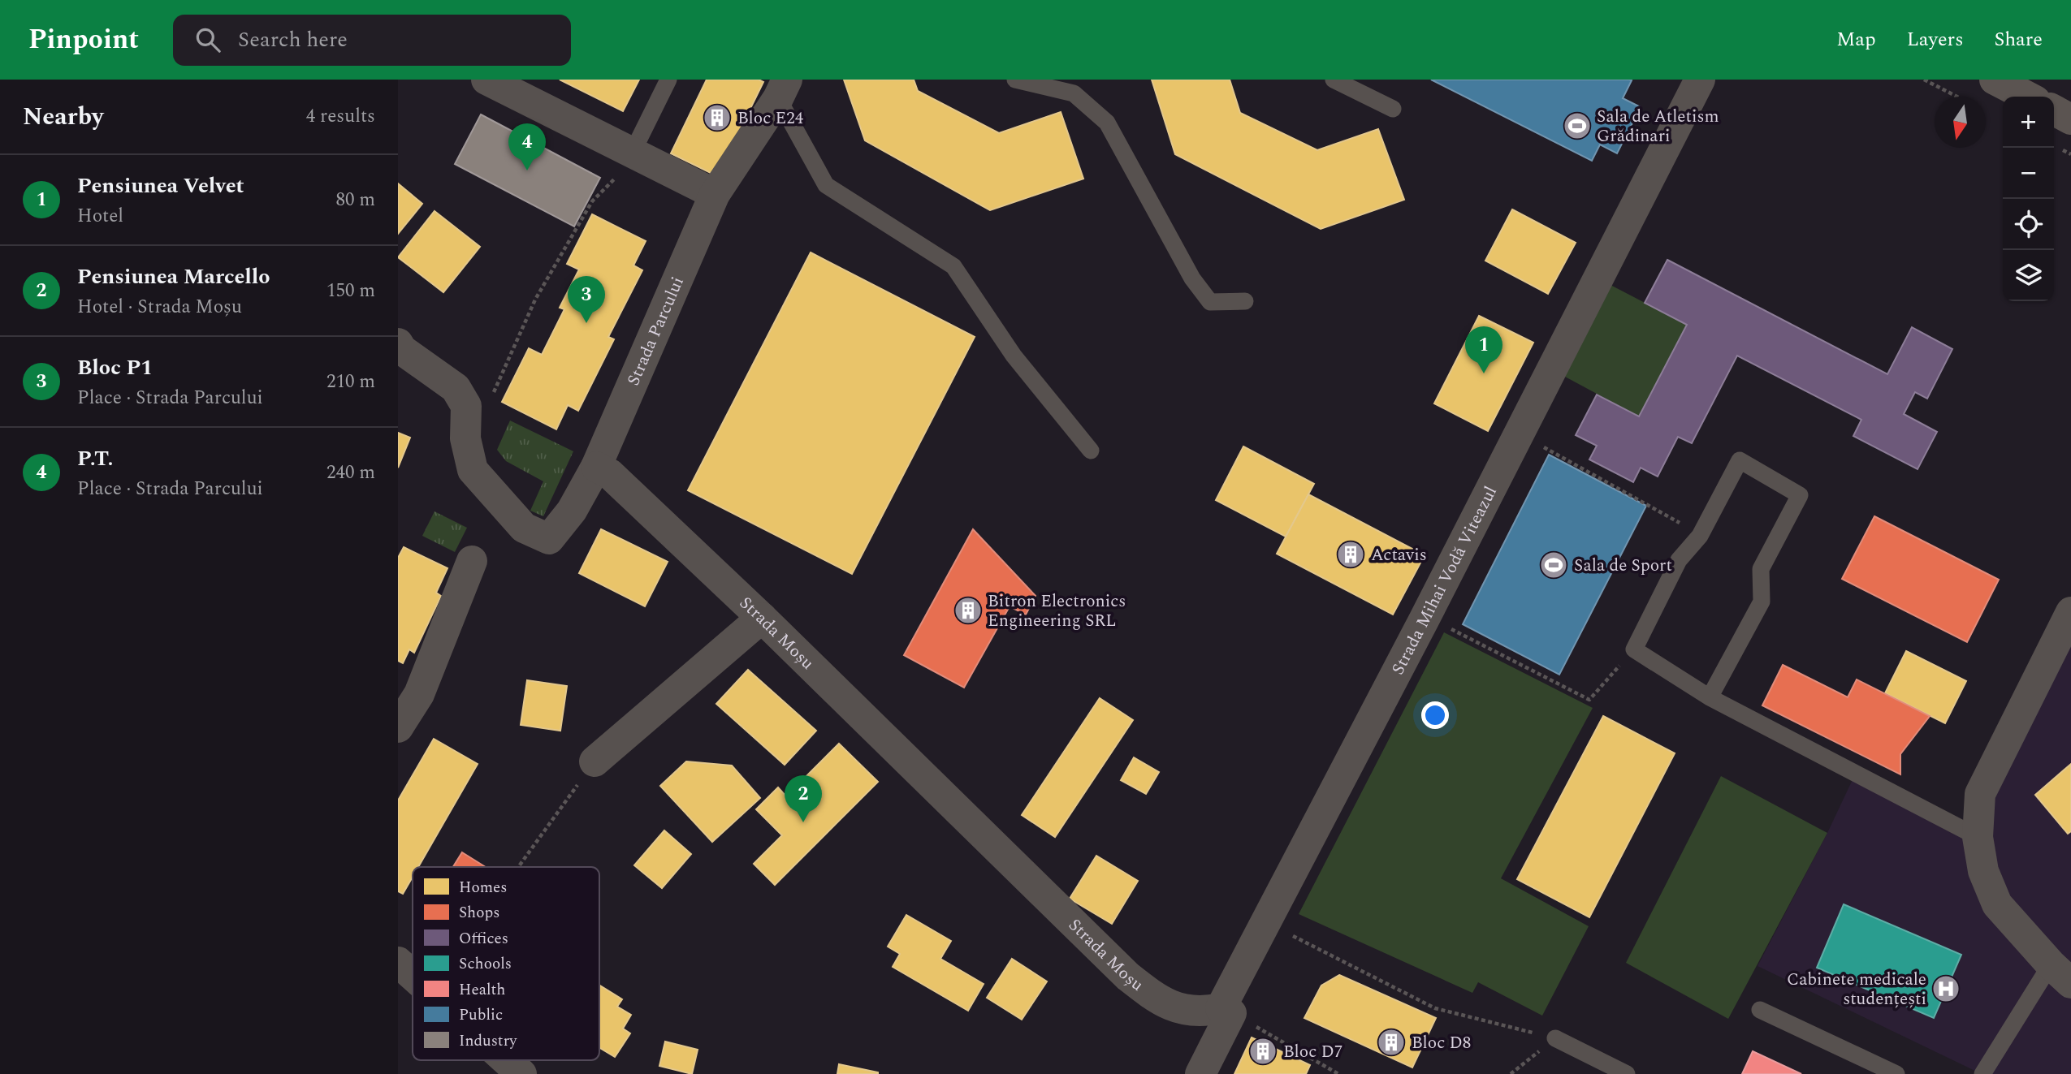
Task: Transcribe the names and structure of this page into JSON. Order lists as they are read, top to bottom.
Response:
{
  "streets": {
    "street": ["Strada Parcului", "Strada Mihai Vodă Viteazul", "Strada Moșu"]
  },
  "crossings": [
    ["Strada Parcului", "Strada Moșu"],
    ["Strada Mihai Vodă Viteazul", "Strada Moșu"]
  ],
  "places": {
    "building": [
      "Bloc E24",
      "Actavis",
      "Bitron Electronics Engineering SRL",
      "Bloc D8",
      "Bloc D7"
    ],
    "sports": ["Sala de Atletism Grădinari", "Sala de Sport"],
    "hospital": ["Cabinete medicale studențești"]
  },
  "legend": [
    "Homes",
    "Shops",
    "Offices",
    "Schools",
    "Health",
    "Public",
    "Industry"
  ],
  "north": "bottom",
  "page": {
    "header": "Pinpoint",
    "search": "Search here",
    "nav": ["Map", "Layers", "Share"],
    "heading": ["Nearby", "4 results"],
    "map_buttons": ["+", "−"],
    "pins": [
      "4",
      "3",
      "1",
      "2"
    ],
    "list": [
      {
        "mark": "1",
        "name": "Pensiunea Velvet",
        "note": "Hotel",
        "value": "80 m"
      },
      {
        "mark": "2",
        "name": "Pensiunea Marcello",
        "note": "Hotel · Strada Moșu",
        "value": "150 m"
      },
      {
        "mark": "3",
        "name": "Bloc P1",
        "note": "Place · Strada Parcului",
        "value": "210 m"
      },
      {
        "mark": "4",
        "name": "P.T.",
        "note": "Place · Strada Parcului",
        "value": "240 m"
      }
    ]
  }
}
